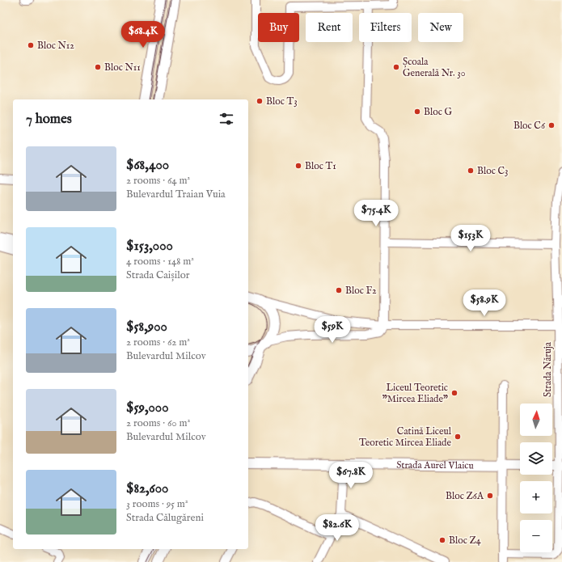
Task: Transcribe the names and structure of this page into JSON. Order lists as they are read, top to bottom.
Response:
{
  "streets": {
    "main road": ["Strada Aurel Vlaicu"],
    "street": ["Strada Năruja"]
  },
  "places": [
    "Bloc N12",
    "Bloc N11",
    "Școala Generală Nr. 30",
    "Bloc T3",
    "Bloc G",
    "Bloc C6",
    "Bloc T1",
    "Bloc C3",
    "Bloc F2",
    "Liceul Teoretic \"Mircea Eliade\"",
    "Catină Liceul Teoretic Mircea Eliade",
    "Bloc Z6A",
    "Bloc Z4"
  ],
  "north": "top",
  "page": {
    "chip": [
      "Buy",
      "Rent",
      "Filters",
      "New"
    ],
    "price": [
      "$68.4K",
      "$75.4K",
      "$153K",
      "$58.9K",
      "$59K",
      "$67.8K",
      "$82.6K"
    ],
    "heading": "7 homes",
    "list": [
      {
        "name": "$68,400",
        "note": "2 rooms · 64 m² · Bulevardul Traian Vuia"
      },
      {
        "name": "$153,000",
        "note": "4 rooms · 148 m² · Strada Caișilor"
      },
      {
        "name": "$58,900",
        "note": "2 rooms · 62 m² · Bulevardul Milcov"
      },
      {
        "name": "$59,000",
        "note": "2 rooms · 60 m² · Bulevardul Milcov"
      },
      {
        "name": "$82,600",
        "note": "3 rooms · 95 m² · Strada Călugăreni"
      }
    ],
    "map_buttons": ["+", "−"]
  }
}
